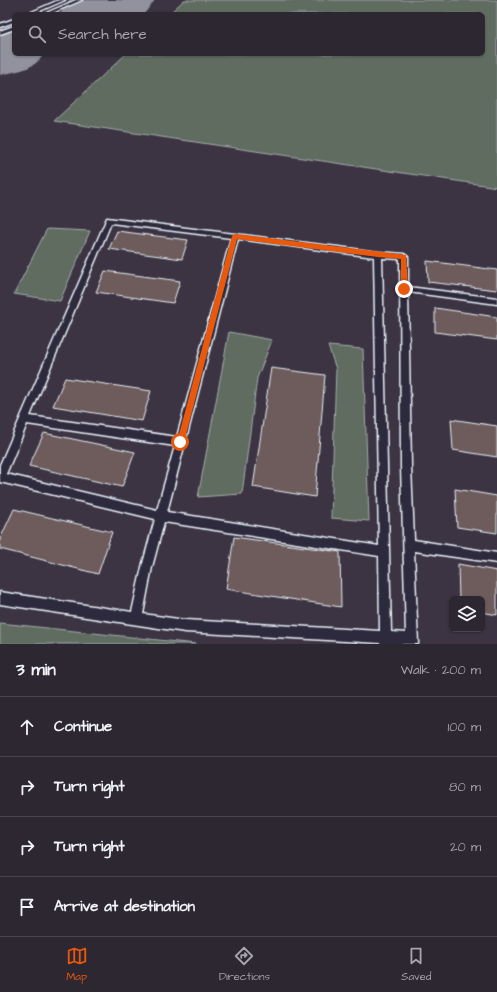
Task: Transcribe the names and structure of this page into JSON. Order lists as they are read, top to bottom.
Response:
{
  "page": {
    "search": "Search here",
    "heading": ["3 min", "Walk · 200 m"],
    "list": [
      ["Continue", "100 m"],
      ["Turn right", "80 m"],
      ["Turn right", "20 m"],
      "Arrive at destination"
    ],
    "nav": ["Map", "Directions", "Saved"]
  }
}
